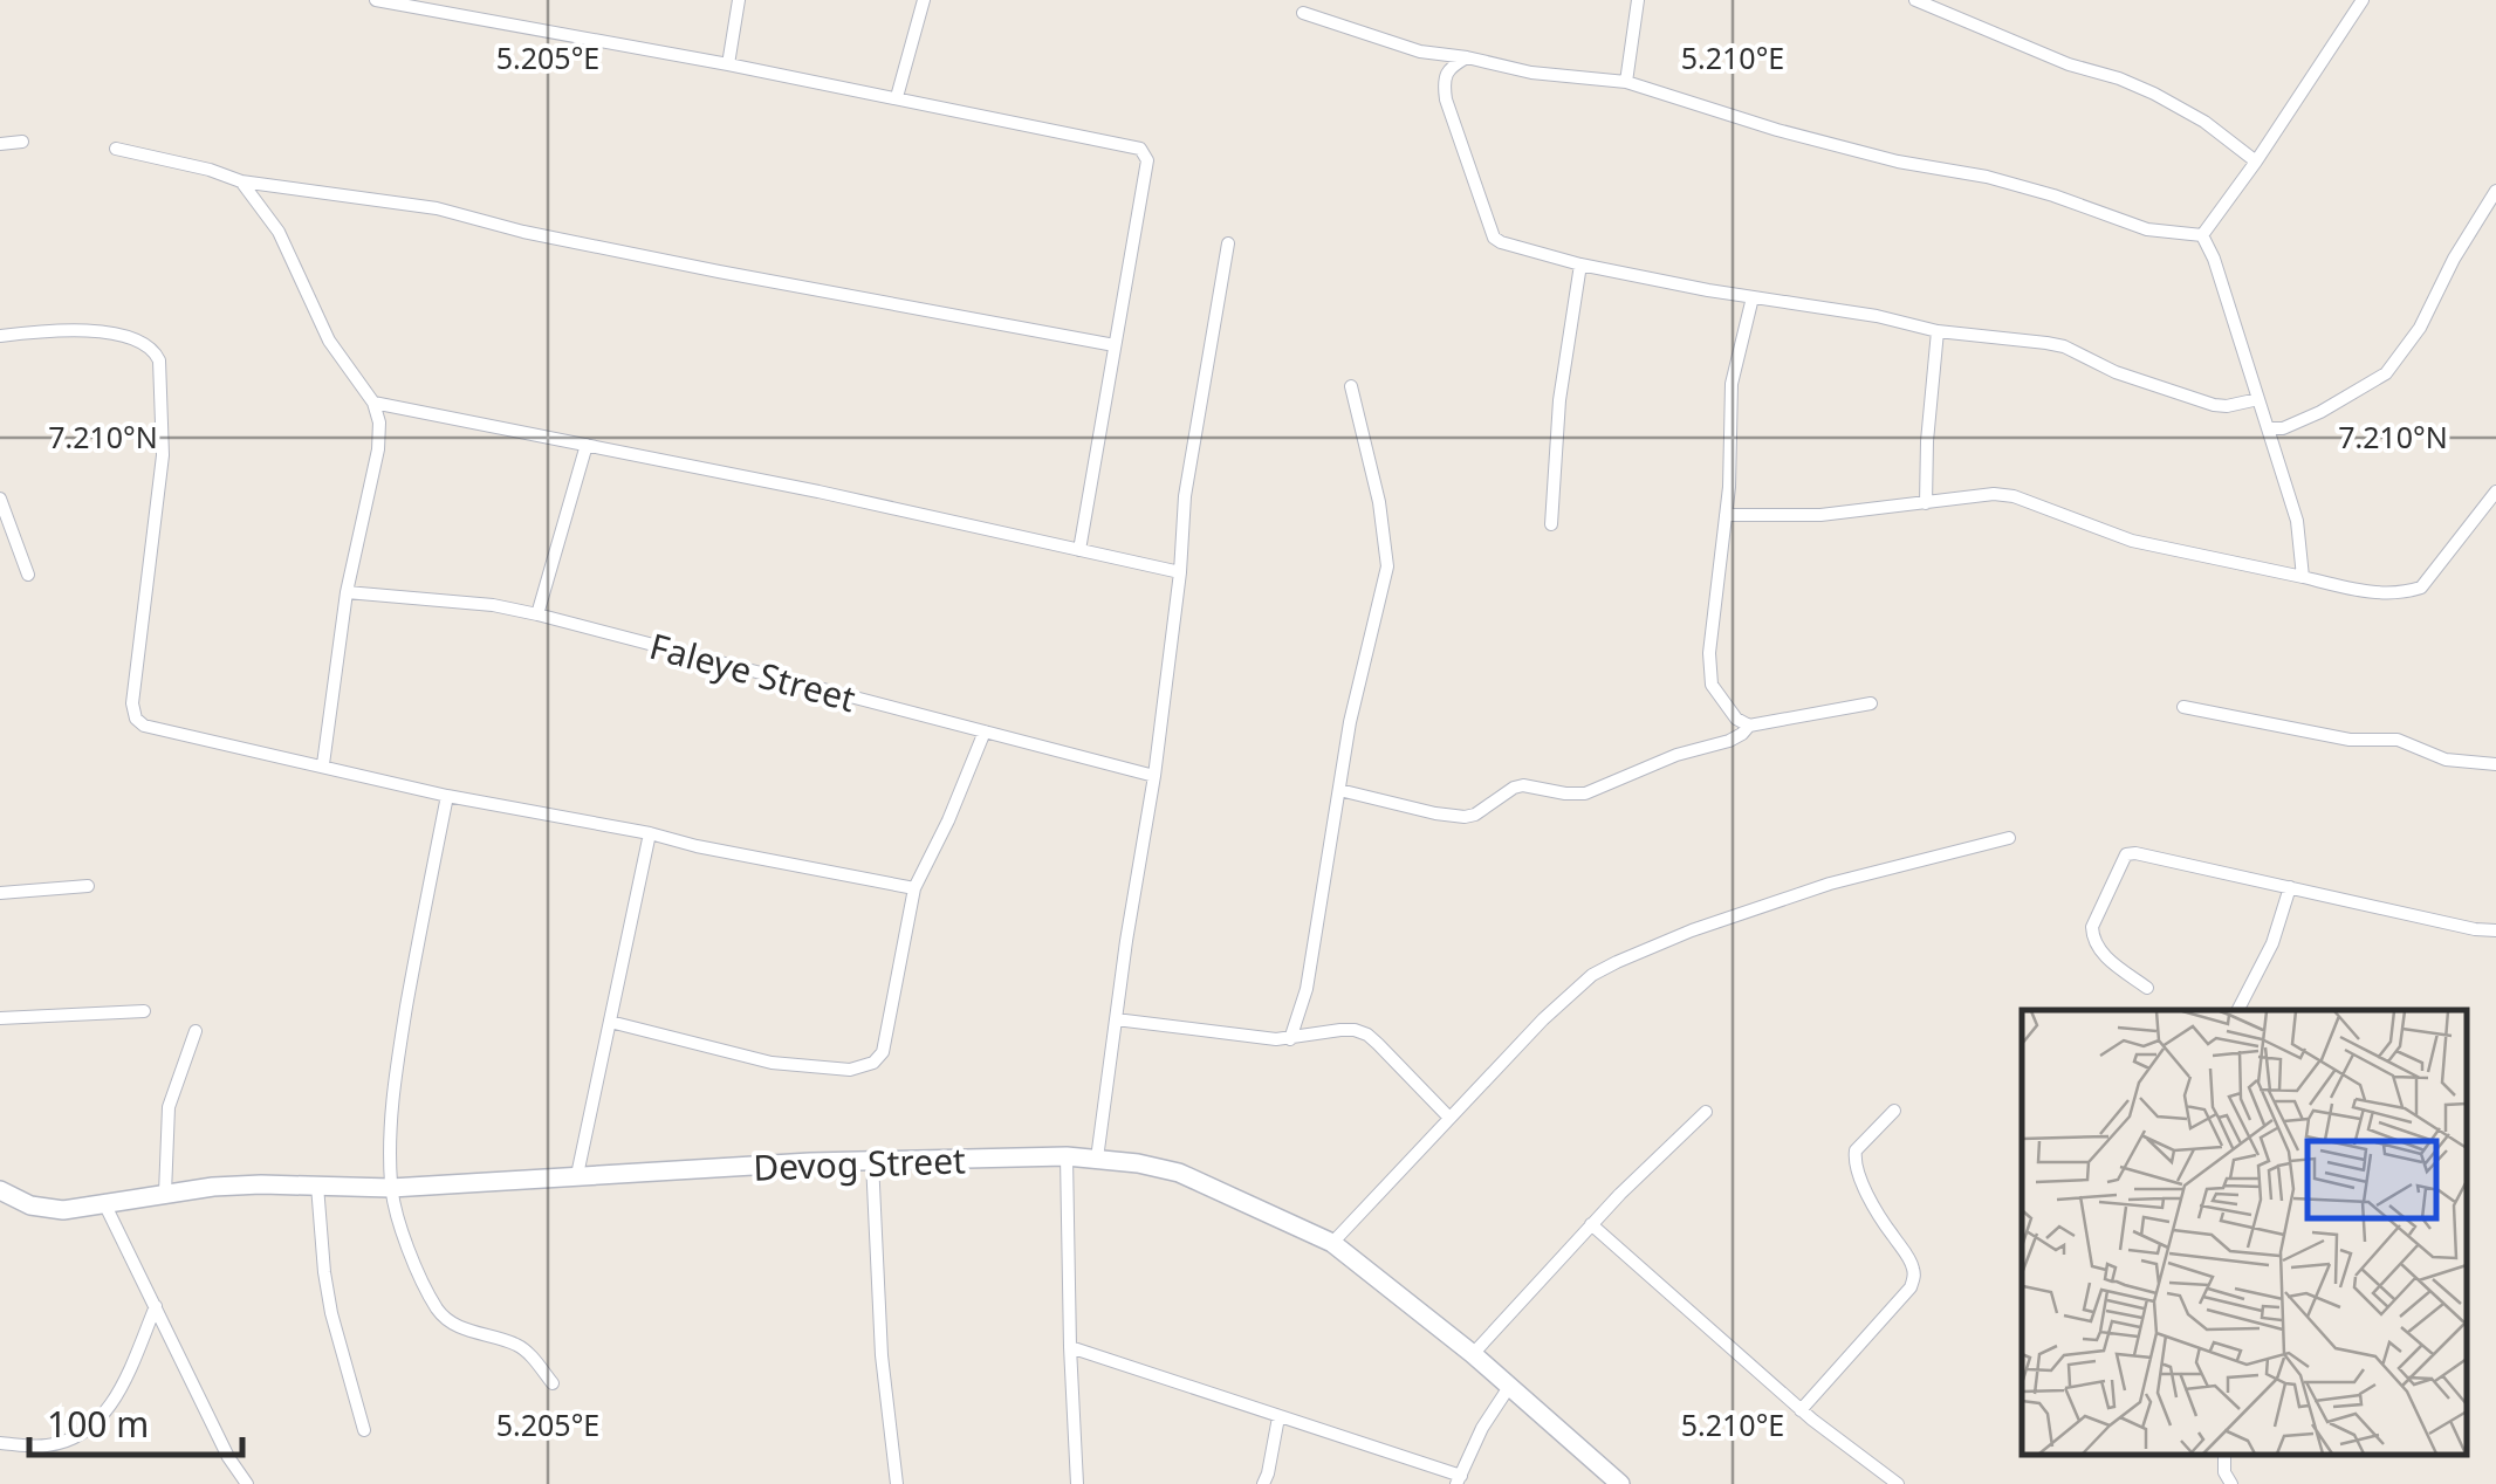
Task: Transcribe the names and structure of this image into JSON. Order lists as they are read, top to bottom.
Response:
{
  "streets": {
    "street": ["Faleye Street", "Devog Street"]
  },
  "scale_bar": "100 m",
  "coordinates": ["5.205°E", "5.210°E", "7.210°N"]
}
